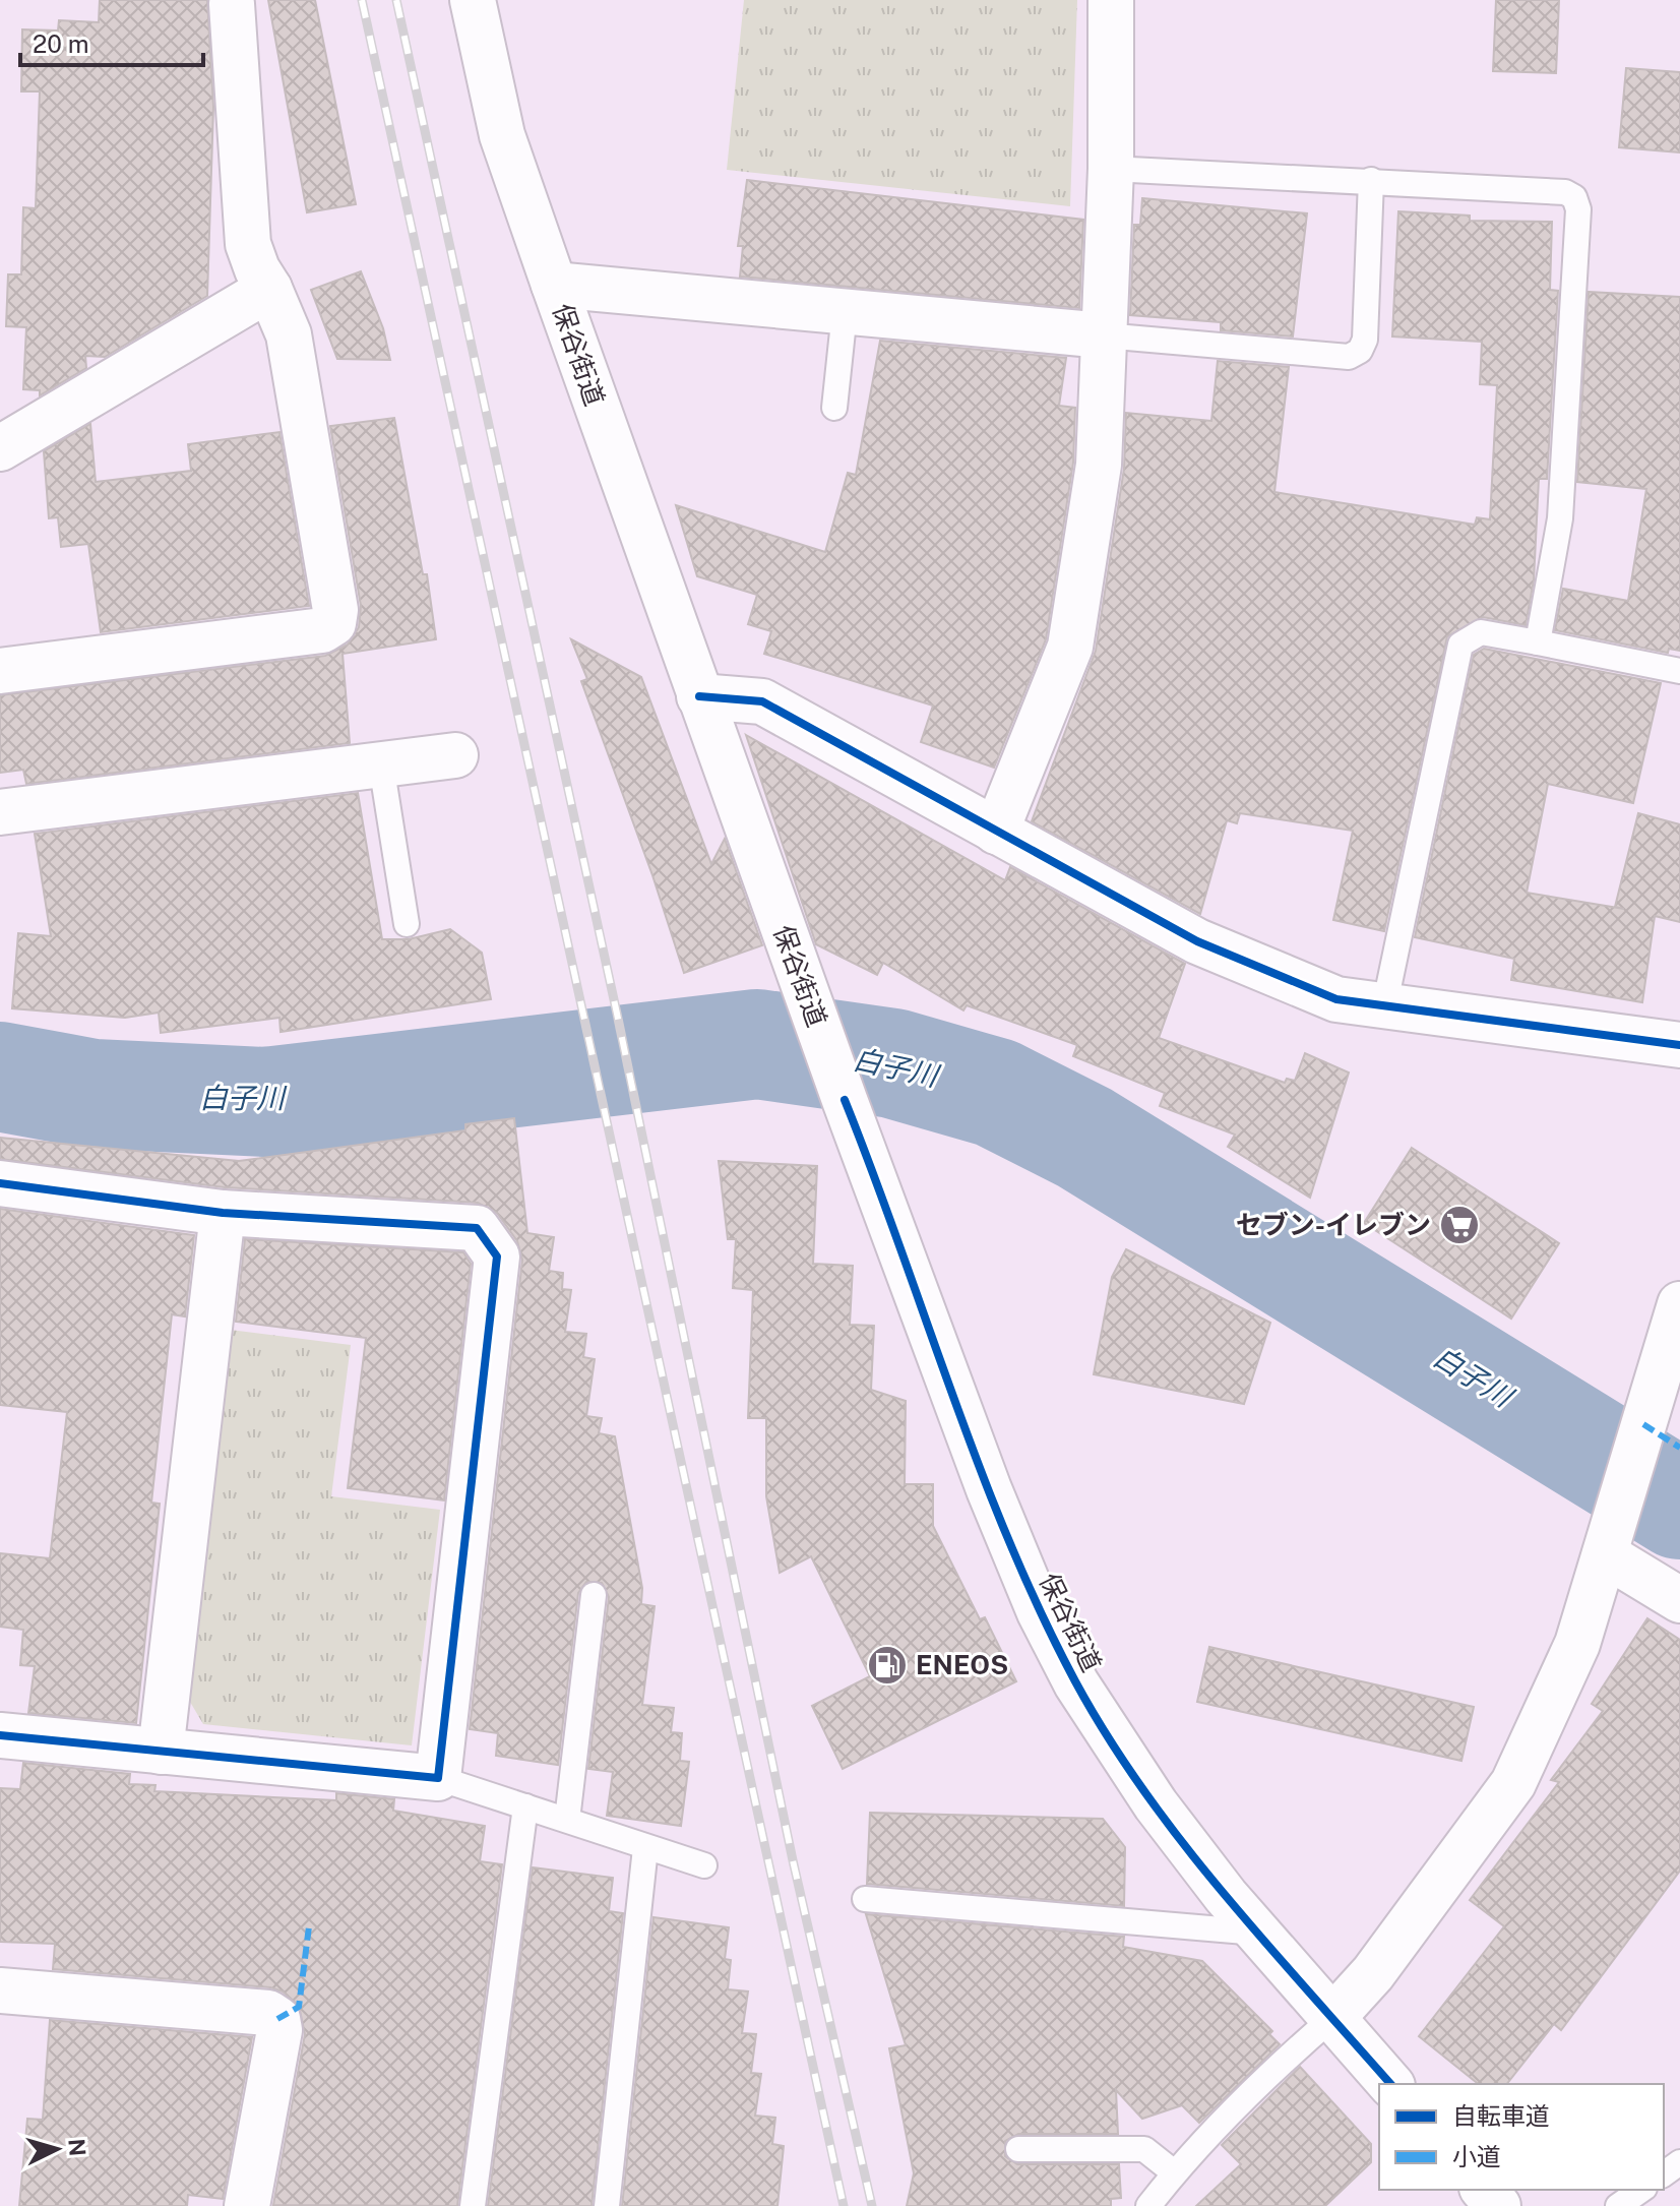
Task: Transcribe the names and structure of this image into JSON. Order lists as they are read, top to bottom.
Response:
{
  "streets": {
    "street": ["保谷街道"]
  },
  "water": ["白子川"],
  "places": {
    "supermarket": ["セブン-イレブン"],
    "fuel station": ["ENEOS"]
  },
  "legend": ["自転車道", "小道"],
  "scale_bar": "20 m",
  "north": "right"
}
